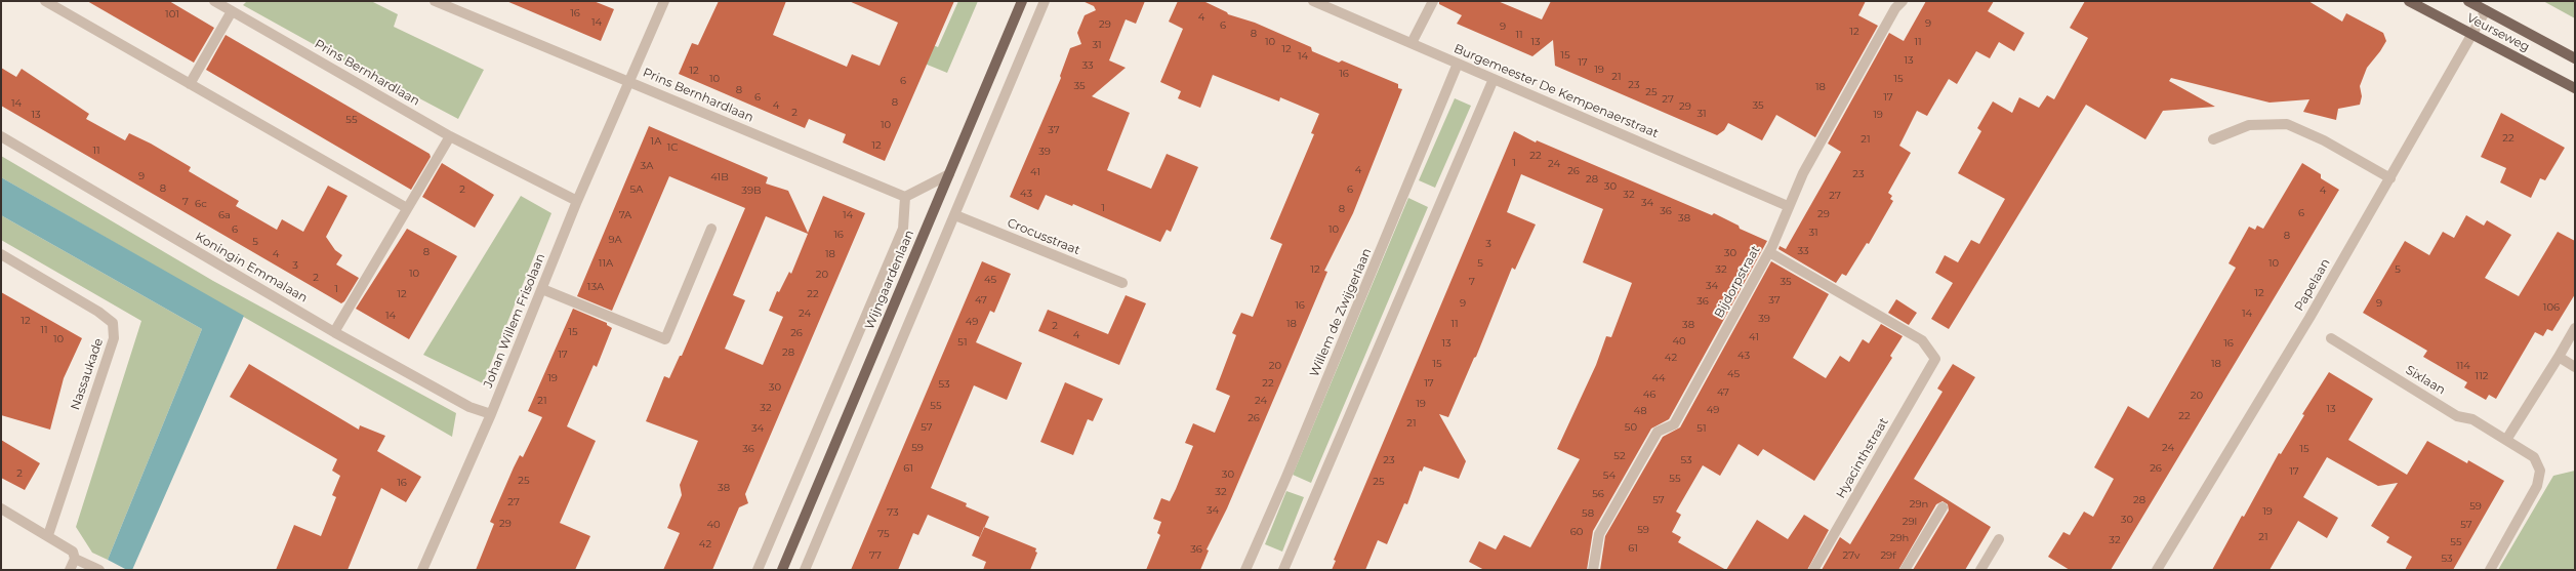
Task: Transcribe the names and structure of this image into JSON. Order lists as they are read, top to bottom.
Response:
{
  "streets": {
    "main road": ["Veurseweg", "Wijngaardenlaan"],
    "street": [
      "Prins Bernhardlaan",
      "Burgemeester De Kempenaerstraat",
      "Crocusstraat",
      "Koningin Emmalaan",
      "Bijdorpstraat",
      "Papelaan",
      "Willem de Zwijgerlaan",
      "Johan Willem Frisolaan",
      "Nassaukade",
      "Sixlaan",
      "Hyacinthstraat"
    ]
  },
  "crossings": [
    ["Veurseweg", "Papelaan"],
    ["Prins Bernhardlaan", "Wijngaardenlaan"],
    ["Prins Bernhardlaan", "Johan Willem Frisolaan"],
    ["Burgemeester De Kempenaerstraat", "Bijdorpstraat"],
    ["Burgemeester De Kempenaerstraat", "Willem de Zwijgerlaan"],
    ["Koningin Emmalaan", "Johan Willem Frisolaan"],
    ["Bijdorpstraat", "Hyacinthstraat"]
  ],
  "house_numbers": [
    "16",
    "101",
    "4",
    "14",
    "9",
    "29",
    "6",
    "9",
    "12",
    "8",
    "11",
    "10",
    "13",
    "11",
    "31",
    "12",
    "15",
    "14",
    "13",
    "17",
    "33",
    "19",
    "12",
    "16",
    "21",
    "10",
    "15",
    "6",
    "23",
    "35",
    "18",
    "8",
    "25",
    "6",
    "17",
    "27",
    "8",
    "14",
    "4",
    "35",
    "29",
    "2",
    "31",
    "13",
    "19",
    "55",
    "10",
    "37",
    "22",
    "21",
    "1A",
    "12",
    "1C",
    "11",
    "39",
    "22",
    "1",
    "24",
    "3A",
    "4",
    "26",
    "41",
    "23",
    "9",
    "41B",
    "28",
    "30",
    "8",
    "2",
    "5A",
    "6",
    "39B",
    "4",
    "43",
    "32",
    "27",
    "7",
    "34",
    "6c",
    "1",
    "8",
    "36",
    "6",
    "29",
    "6a",
    "7A",
    "14",
    "38",
    "6",
    "10",
    "31",
    "16",
    "8",
    "9A",
    "5",
    "3",
    "33",
    "8",
    "30",
    "4",
    "18",
    "11A",
    "5",
    "10",
    "3",
    "12",
    "32",
    "5",
    "10",
    "20",
    "2",
    "45",
    "7",
    "35",
    "34",
    "13A",
    "1",
    "12",
    "12",
    "22",
    "47",
    "37",
    "36",
    "9",
    "9",
    "16",
    "106",
    "24",
    "14",
    "14",
    "39",
    "12",
    "49",
    "18",
    "11",
    "38",
    "2",
    "11",
    "15",
    "26",
    "4",
    "41",
    "10",
    "40",
    "51",
    "13",
    "16",
    "28",
    "17",
    "43",
    "42",
    "15",
    "18",
    "20",
    "114",
    "45",
    "112",
    "19",
    "44",
    "22",
    "17",
    "53",
    "30",
    "47",
    "46",
    "20",
    "21",
    "24",
    "19",
    "55",
    "32",
    "13",
    "49",
    "48",
    "22",
    "26",
    "21",
    "57",
    "50",
    "34",
    "51",
    "59",
    "24",
    "36",
    "15",
    "52",
    "23",
    "53",
    "61",
    "26",
    "17",
    "2",
    "30",
    "54",
    "55",
    "25",
    "25",
    "16",
    "38",
    "32",
    "56",
    "57",
    "28",
    "27",
    "29n",
    "59",
    "34",
    "19",
    "73",
    "58",
    "30",
    "29l",
    "29",
    "40",
    "57",
    "59",
    "60",
    "75",
    "21",
    "29h",
    "32",
    "55",
    "42",
    "61",
    "36",
    "77",
    "27v",
    "29f",
    "53"
  ]
}
